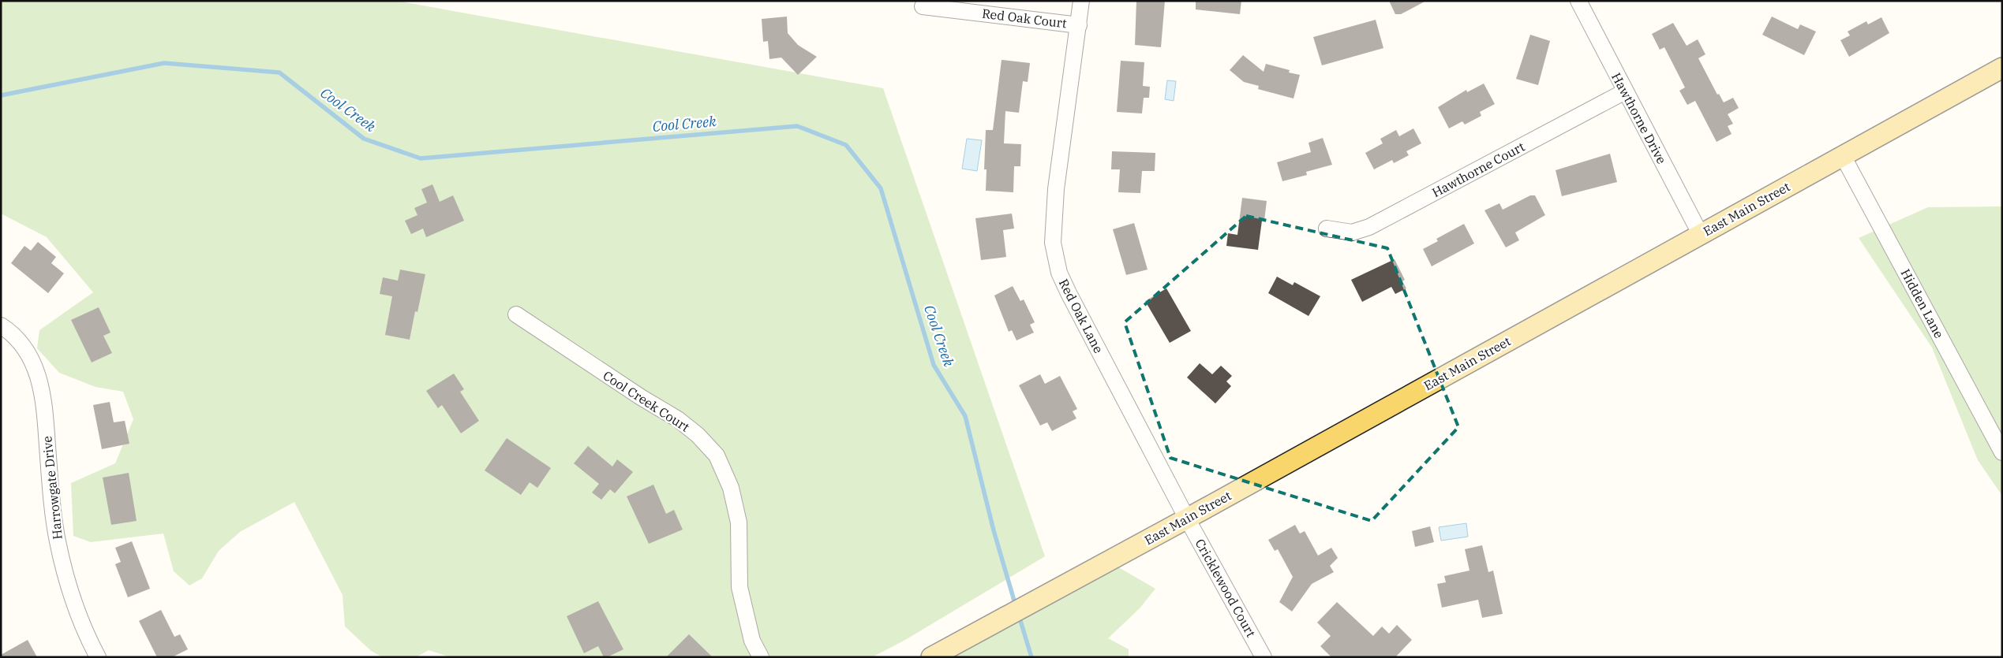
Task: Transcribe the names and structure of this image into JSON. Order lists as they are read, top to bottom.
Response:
{
  "streets": {
    "main road": ["East Main Street"],
    "street": [
      "Red Oak Court",
      "Hawthorne Drive",
      "Hawthorne Court",
      "Hidden Lane",
      "Red Oak Lane",
      "Cool Creek Court",
      "Harrowgate Drive",
      "Cricklewood Court"
    ]
  },
  "crossings": [
    ["Red Oak Court", "Red Oak Lane"],
    ["Hawthorne Drive", "Hawthorne Court"],
    ["Hawthorne Drive", "East Main Street"],
    ["East Main Street", "Hidden Lane"],
    ["East Main Street", "Red Oak Lane"],
    ["East Main Street", "Cricklewood Court"],
    ["Red Oak Lane", "Cricklewood Court"]
  ],
  "water": ["Cool Creek"]
}
